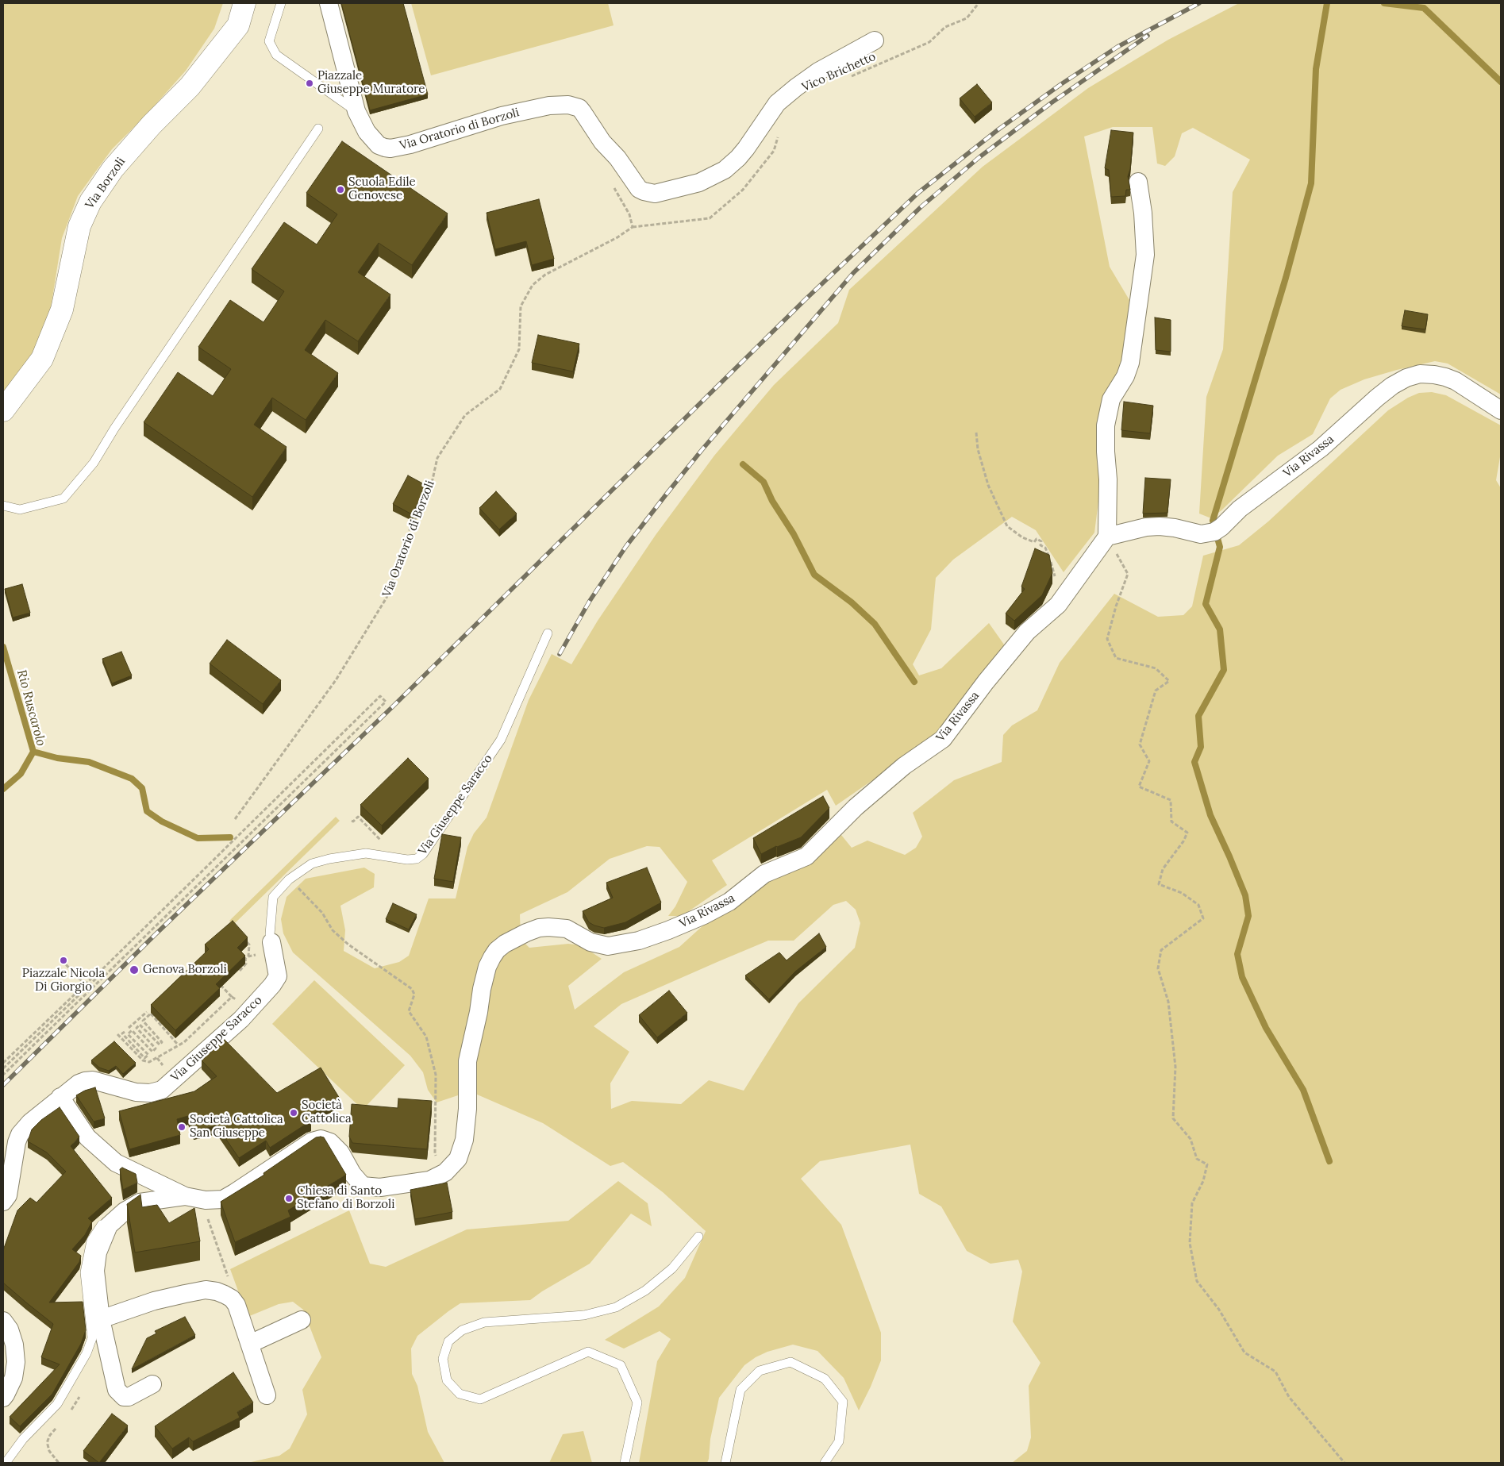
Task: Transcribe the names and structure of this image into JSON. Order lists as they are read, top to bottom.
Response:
{
  "streets": {
    "main road": ["Via Borzoli"],
    "street": ["Via Oratorio di Borzoli", "Via Rivassa", "Via Giuseppe Saracco"],
    "path": ["Vico Brichetto"]
  },
  "water": ["Rio Ruscarolo"],
  "places": [
    "Piazzale Giuseppe Muratore",
    "Scuola Edile Genovese",
    "Piazzale Nicola Di Giorgio",
    "Genova Borzoli",
    "Società Cattolica",
    "Società Cattolica San Giuseppe",
    "Chiesa di Santo Stefano di Borzoli"
  ]
}
